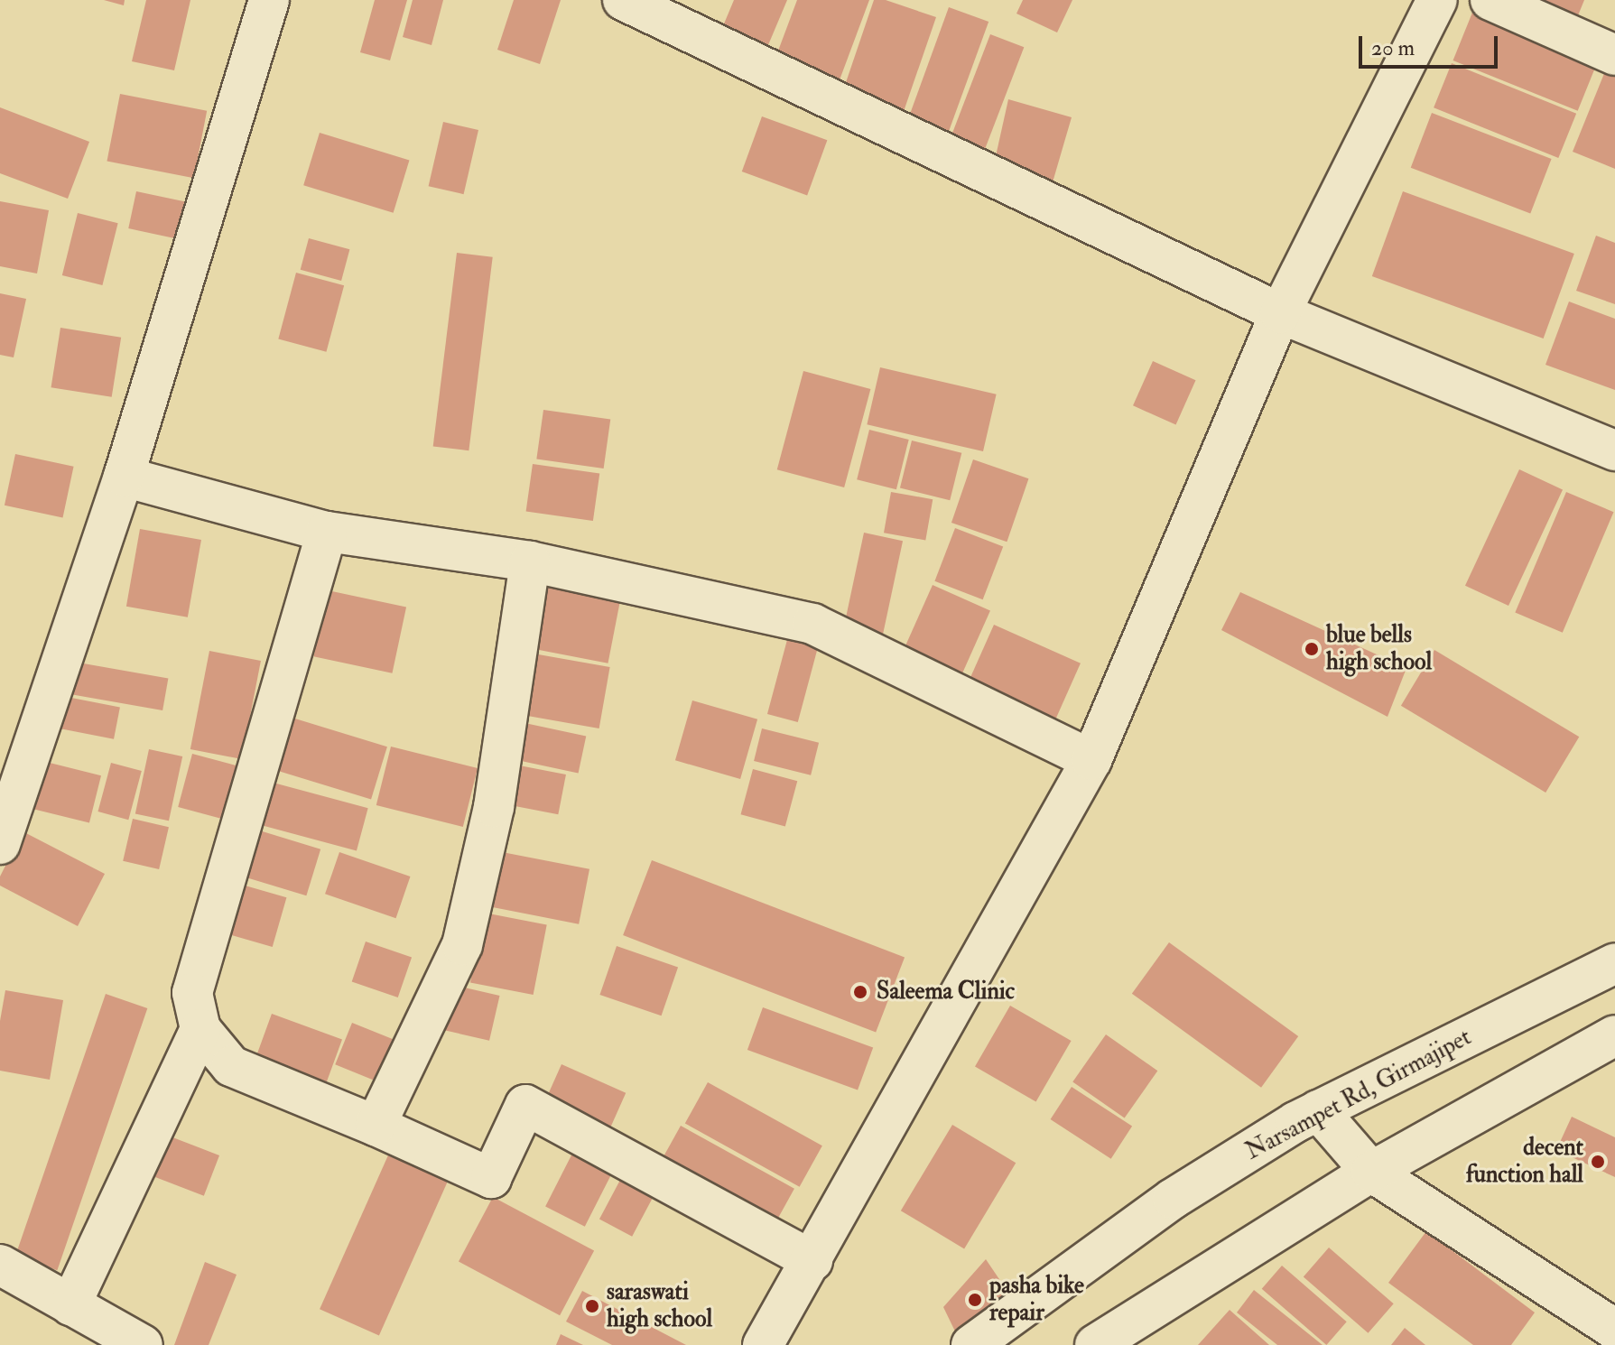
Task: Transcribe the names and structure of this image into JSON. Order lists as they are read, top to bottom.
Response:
{
  "streets": {
    "street": ["Narsampet Rd, Girmajipet"]
  },
  "places": [
    "blue bells high school",
    "Saleema Clinic",
    "decent function hall",
    "pasha bike repair",
    "saraswati high school"
  ],
  "scale_bar": "20 m"
}
